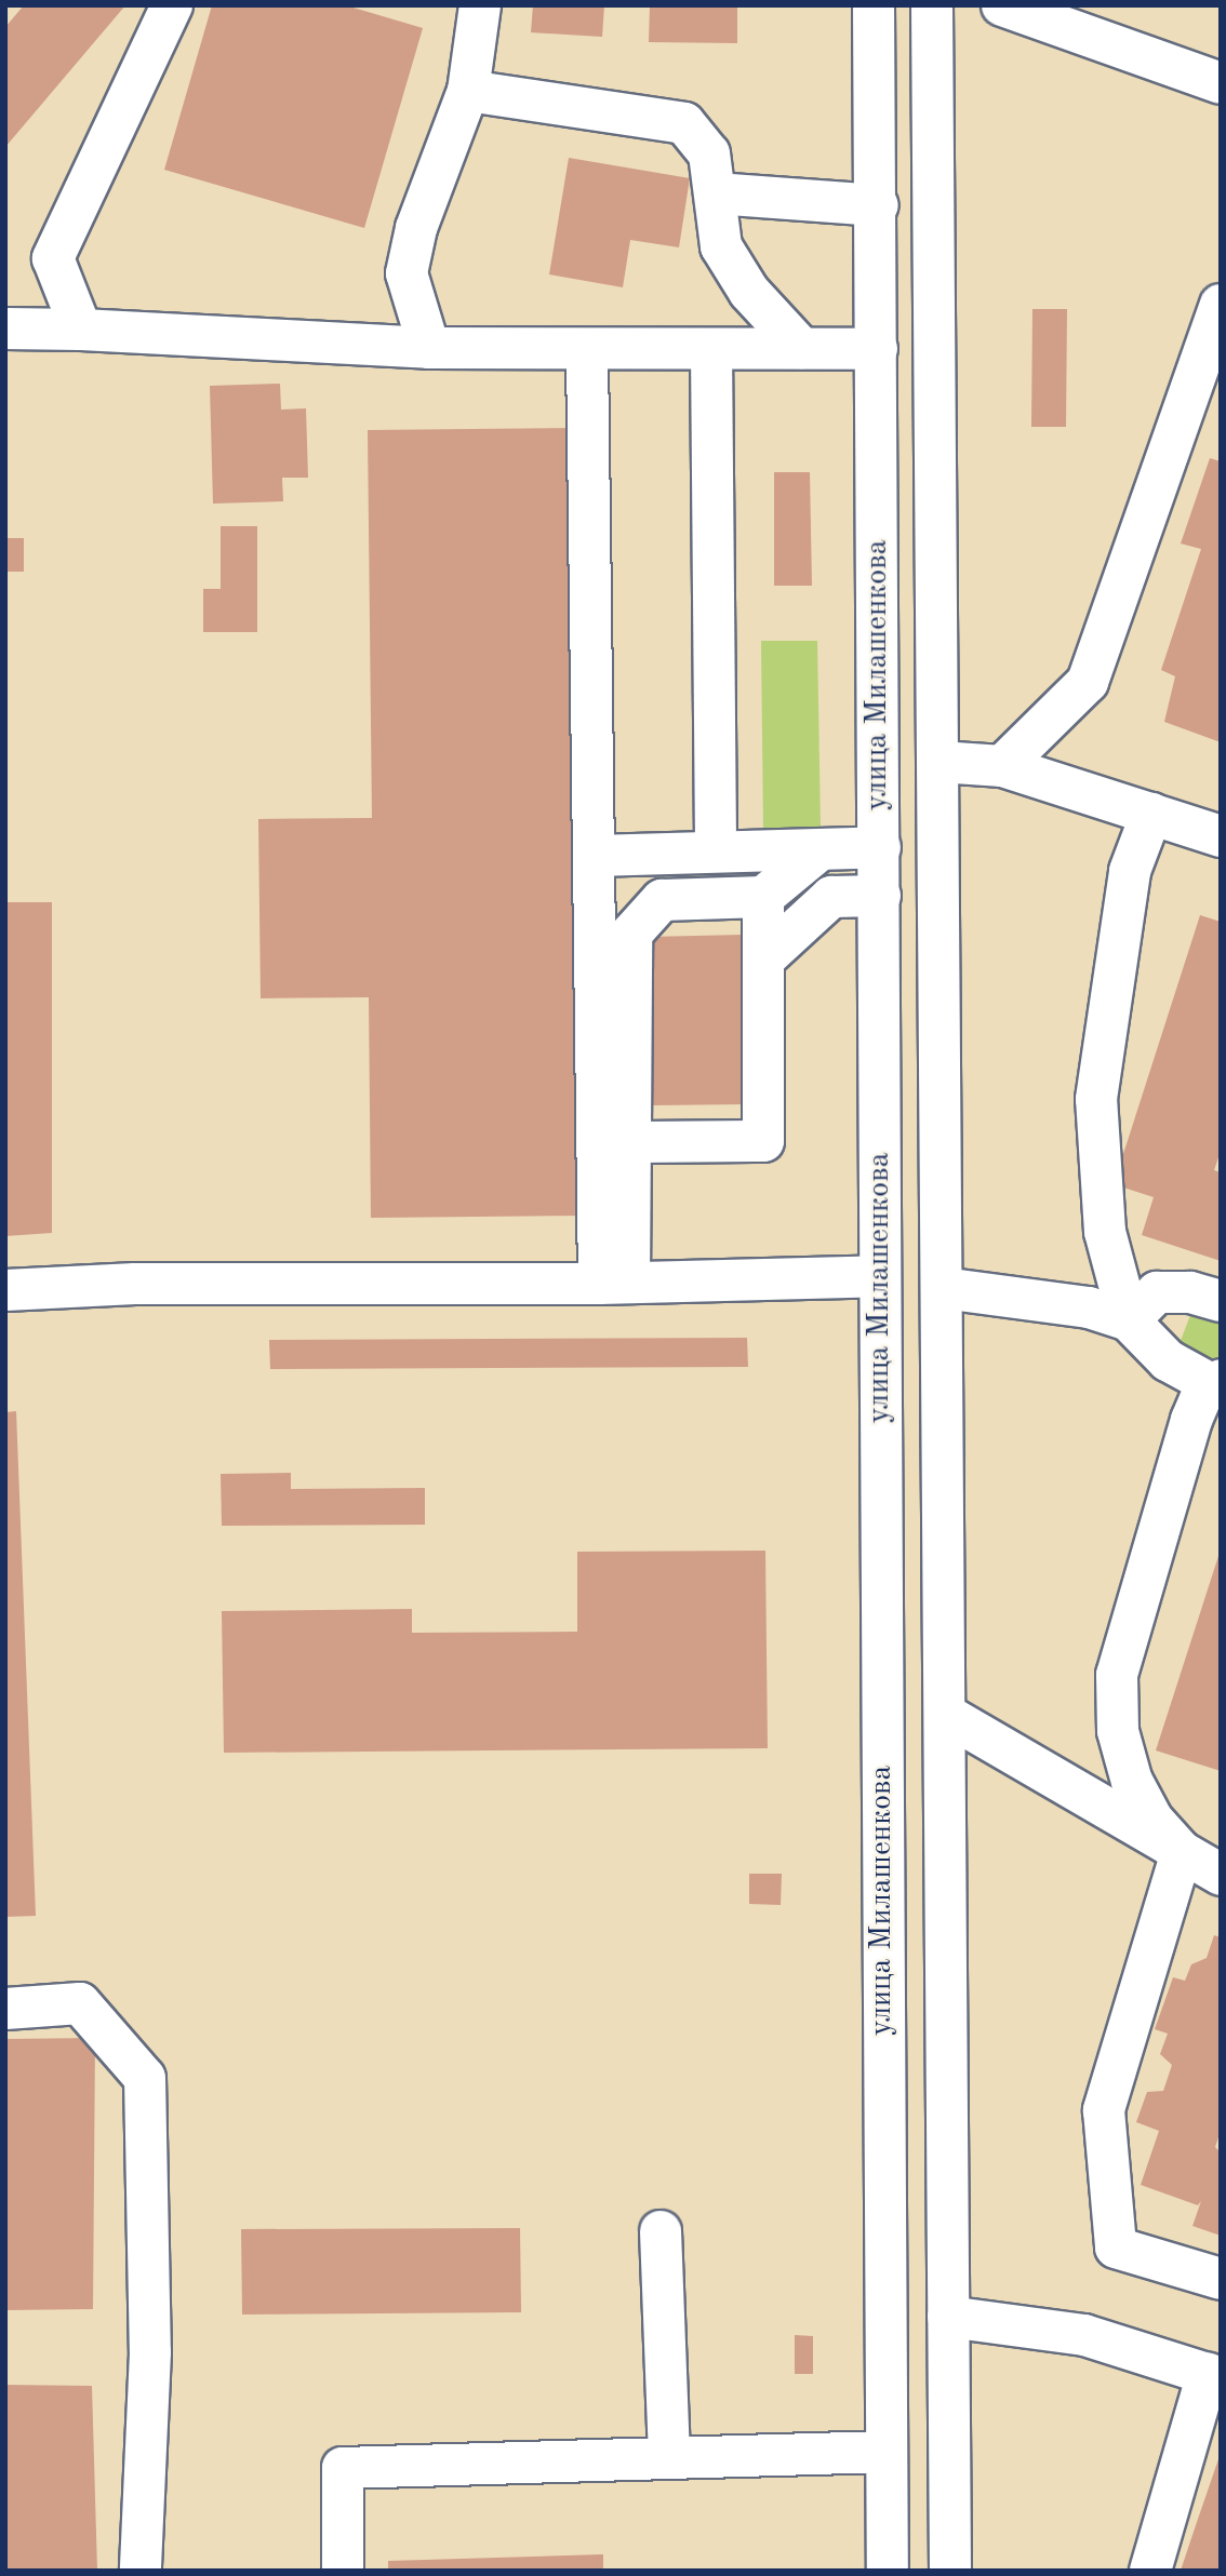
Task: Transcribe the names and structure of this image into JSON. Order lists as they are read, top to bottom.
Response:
{
  "streets": {
    "main road": ["улица Милашенкова"]
  }
}
